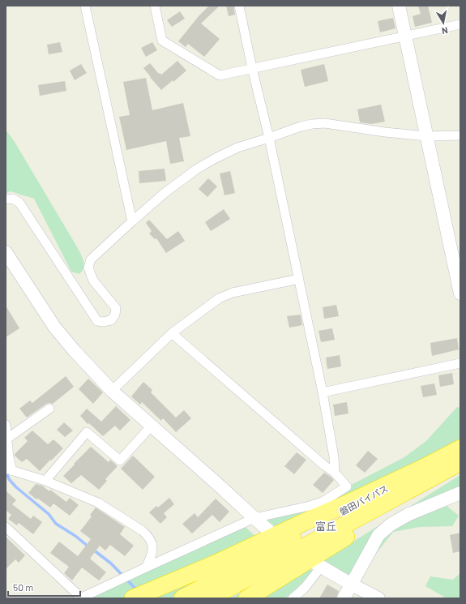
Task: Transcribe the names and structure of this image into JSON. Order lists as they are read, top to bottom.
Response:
{
  "streets": {
    "highway": ["磐田バイパス"]
  },
  "districts": ["富丘"],
  "scale_bar": "50 m",
  "north": "bottom"
}
